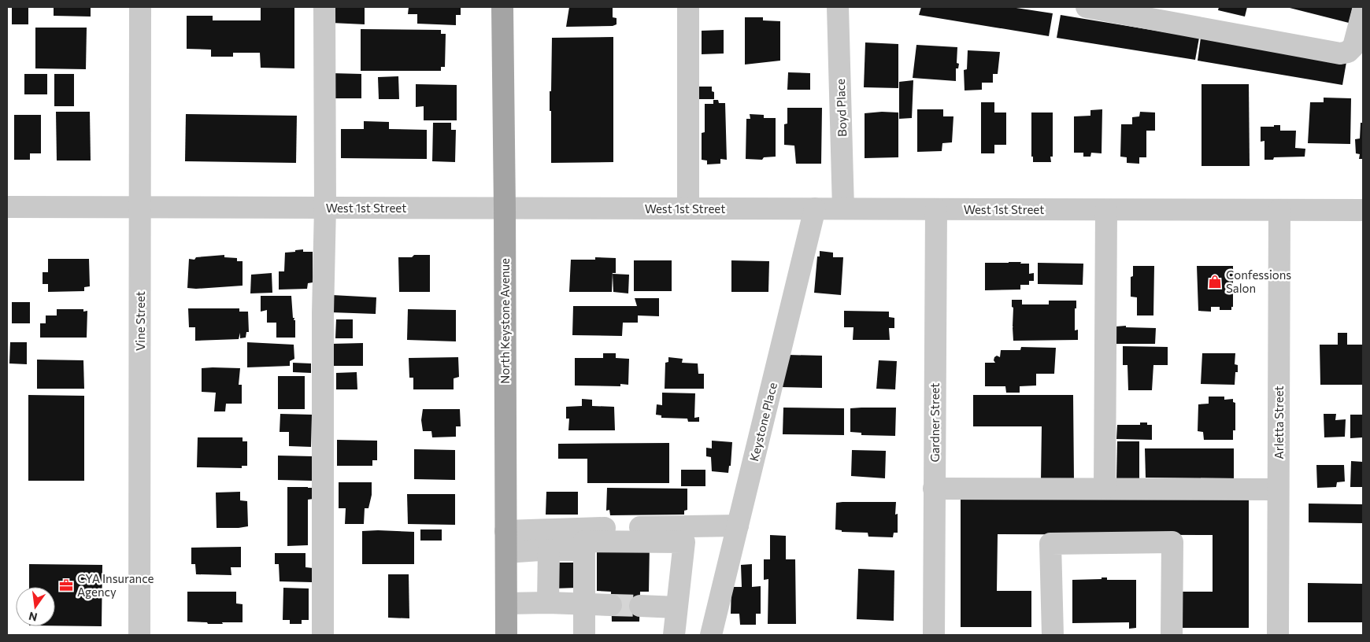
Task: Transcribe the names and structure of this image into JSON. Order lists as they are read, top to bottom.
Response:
{
  "streets": {
    "main road": ["North Keystone Avenue"],
    "street": [
      "Boyd Place",
      "West 1st Street",
      "Vine Street",
      "Keystone Place",
      "Gardner Street",
      "Arletta Street"
    ]
  },
  "crossings": [
    ["Boyd Place", "West 1st Street"],
    ["West 1st Street", "Vine Street"],
    ["West 1st Street", "North Keystone Avenue"],
    ["West 1st Street", "Keystone Place"],
    ["West 1st Street", "Gardner Street"],
    ["West 1st Street", "Arletta Street"]
  ],
  "places": {
    "shop": ["Confessions Salon"],
    "office": ["CYA Insurance Agency"]
  },
  "north": "bottom"
}
